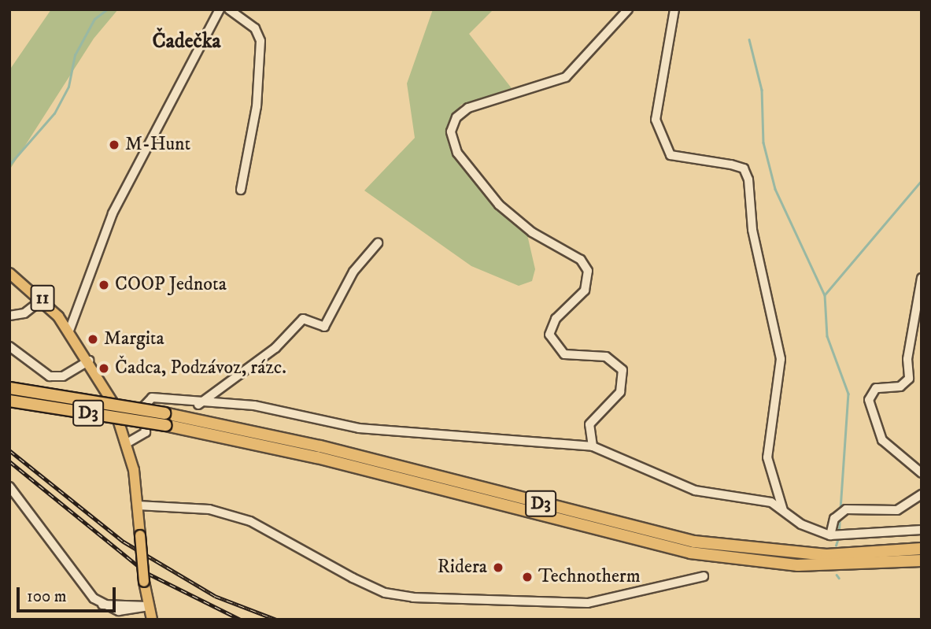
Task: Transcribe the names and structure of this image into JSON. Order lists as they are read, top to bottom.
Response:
{
  "streets": {
    "highway": ["D3"],
    "main road": ["11"]
  },
  "districts": ["Čadečka"],
  "places": [
    "M-Hunt",
    "COOP Jednota",
    "Margita",
    "Čadca, Podzávoz, rázc.",
    "Ridera",
    "Technotherm"
  ],
  "scale_bar": "100 m"
}
